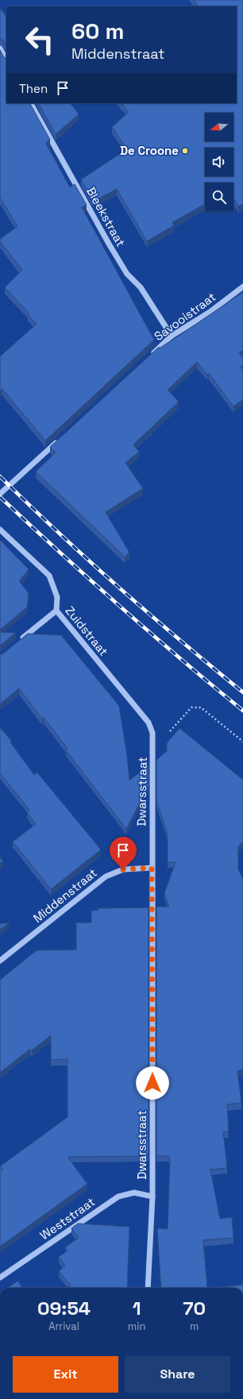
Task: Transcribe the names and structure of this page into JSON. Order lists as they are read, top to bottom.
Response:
{
  "streets": {
    "street": [
      "Bleekstraat",
      "Savooistraat",
      "Zuidstraat",
      "Dwarsstraat",
      "Middenstraat",
      "Weststraat"
    ]
  },
  "crossings": [
    ["Bleekstraat", "Savooistraat"],
    ["Zuidstraat", "Dwarsstraat"],
    ["Dwarsstraat", "Middenstraat"],
    ["Dwarsstraat", "Weststraat"]
  ],
  "places": ["De Croone"],
  "north": "left",
  "page": {
    "turn": ["60 m", "Middenstraat"],
    "then": "Then",
    "eta": [
      "09:54",
      "Arrival",
      "1",
      "min",
      "70",
      "m"
    ],
    "buttons": ["Exit", "Share"]
  }
}
